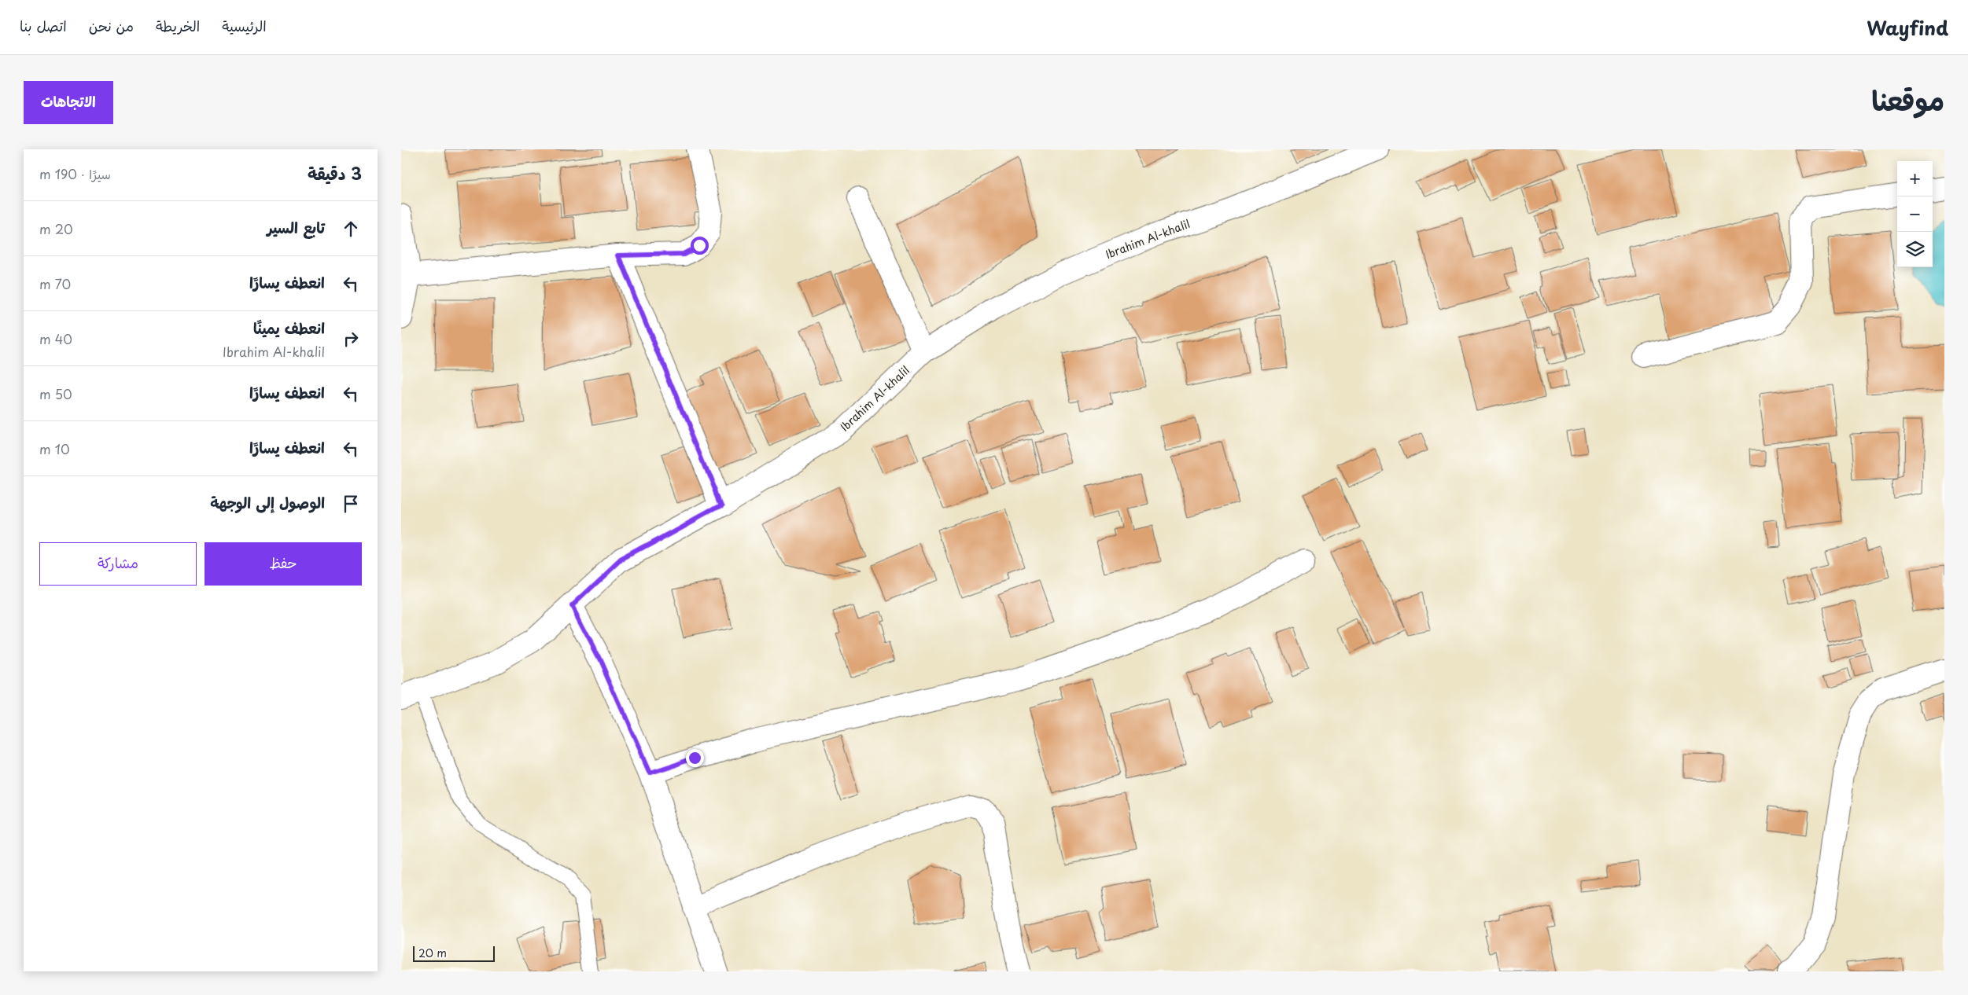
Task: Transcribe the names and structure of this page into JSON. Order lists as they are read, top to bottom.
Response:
{
  "streets": {
    "main road": ["Ibrahim Al-khalil"]
  },
  "scale_bar": "20 m",
  "page": {
    "header": "Wayfind",
    "nav": [
      "الرئيسية",
      "الخريطة",
      "من نحن",
      "اتصل بنا"
    ],
    "title": "موقعنا",
    "buttons": [
      "الاتجاهات",
      ["حفظ", "مشاركة"]
    ],
    "heading": ["3 دقيقة", "سيرًا · 190 m"],
    "map_buttons": ["+", "−"],
    "list": [
      ["تابع السير", "20 m"],
      ["انعطف يسارًا", "70 m"],
      ["انعطف يمينًا", "Ibrahim Al-khalil", "40 m"],
      ["انعطف يسارًا", "50 m"],
      ["انعطف يسارًا", "10 m"],
      "الوصول إلى الوجهة"
    ],
    "scale": "20 m"
  }
}
